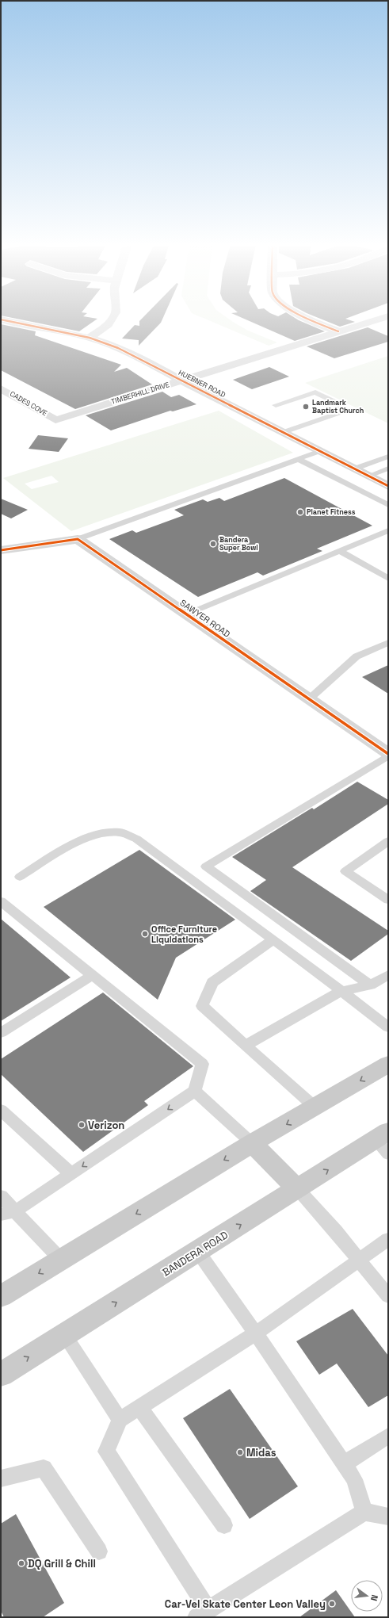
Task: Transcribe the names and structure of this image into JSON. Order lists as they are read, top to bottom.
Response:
{
  "streets": {
    "main road": ["BANDERA ROAD"],
    "street": [
      "HUEBNER ROAD",
      "TIMBERHILL DRIVE",
      "CADES COVE",
      "SAWYER ROAD"
    ]
  },
  "crossings": [
    ["HUEBNER ROAD", "TIMBERHILL DRIVE"],
    ["TIMBERHILL DRIVE", "CADES COVE"]
  ],
  "places": [
    "Landmark Baptist Church",
    "Planet Fitness",
    "Bandera Super Bowl",
    "Office Furniture Liquidations",
    "Verizon",
    "Midas",
    "DQ Grill & Chill",
    "Car-Vel Skate Center Leon Valley"
  ],
  "north": "right"
}
